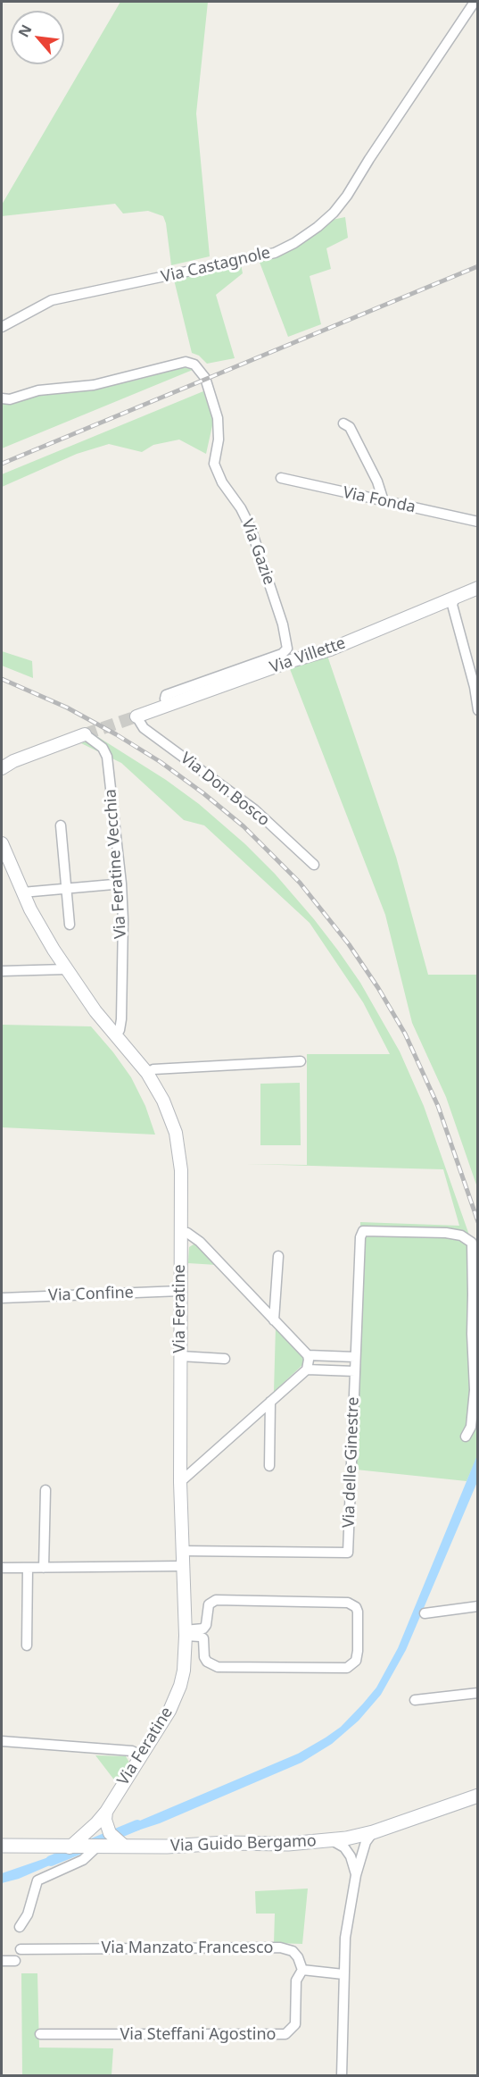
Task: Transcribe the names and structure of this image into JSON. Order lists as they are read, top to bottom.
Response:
{
  "streets": {
    "main road": ["Via Guido Bergamo"],
    "street": [
      "Via Castagnole",
      "Via Fonda",
      "Via Gazie",
      "Via Villette",
      "Via Don Bosco",
      "Via Feratine Vecchia",
      "Via Confine",
      "Via Feratine",
      "Via delle Ginestre",
      "Via Manzato Francesco",
      "Via Steffani Agostino"
    ]
  },
  "crossings": [
    ["Via Gazie", "Via Villette"],
    ["Via Villette", "Via Don Bosco"],
    ["Via Feratine Vecchia", "Via Feratine"],
    ["Via Confine", "Via Feratine"],
    ["Via Feratine", "Via delle Ginestre"],
    ["Via Feratine", "Via Guido Bergamo"],
    ["Via Manzato Francesco", "Via Steffani Agostino"]
  ],
  "north": "top left"
}
